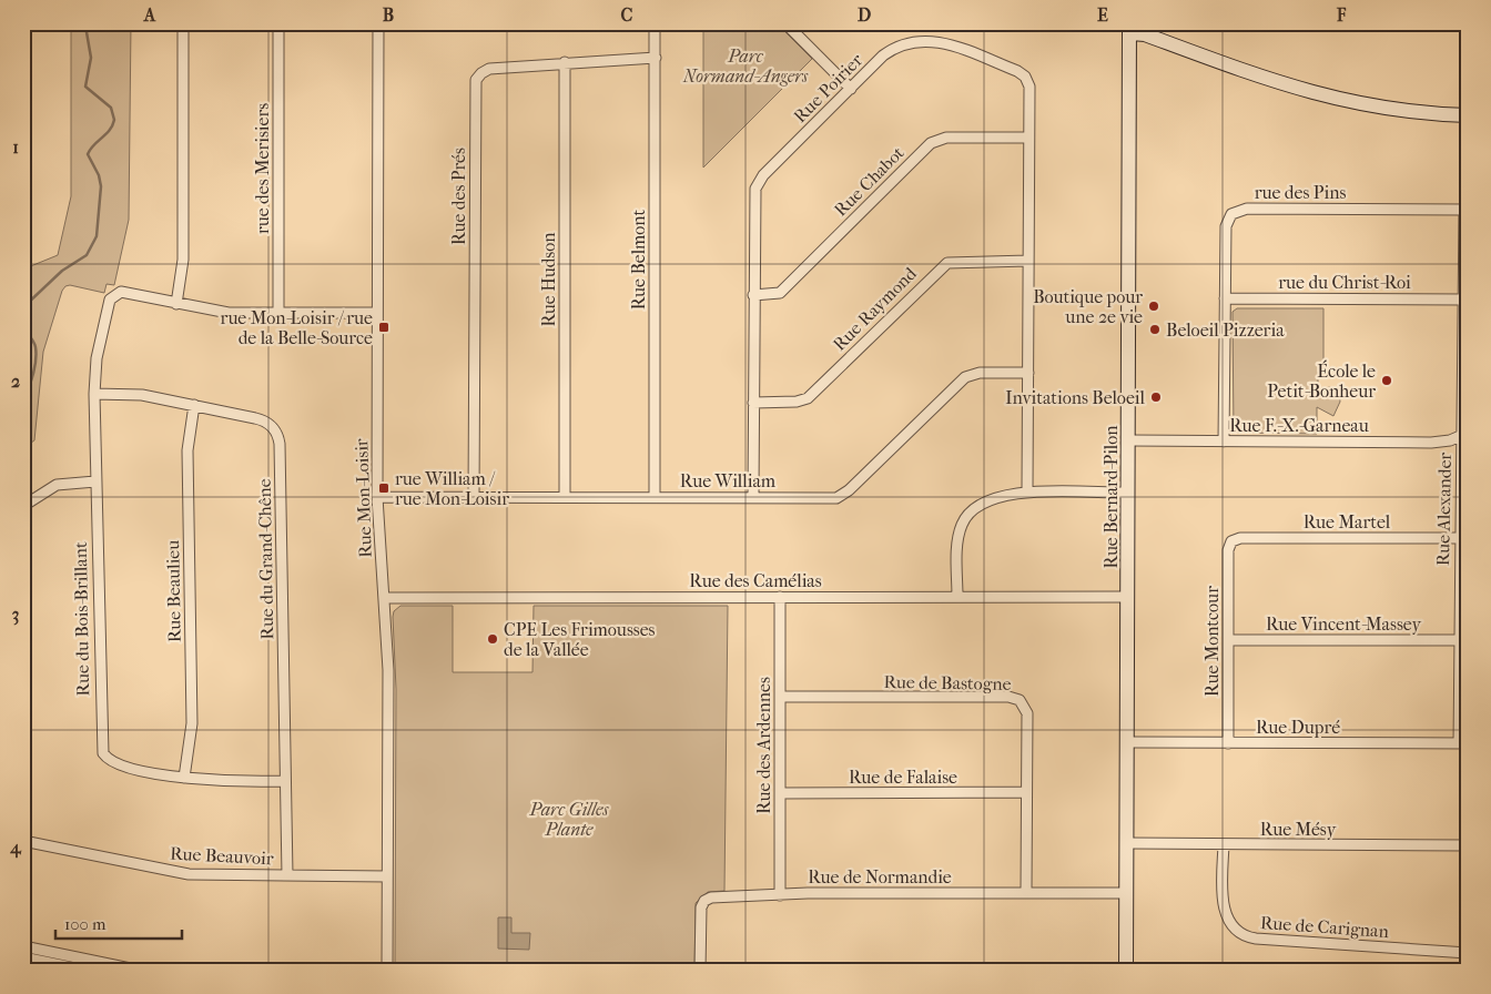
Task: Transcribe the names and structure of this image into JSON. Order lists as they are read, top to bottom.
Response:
{
  "streets": {
    "main road": ["Rue Bernard-Pilon"],
    "street": [
      "Rue Poirier",
      "rue des Merisiers",
      "Rue Chabot",
      "rue des Pins",
      "Rue des Prés",
      "Rue Belmont",
      "Rue Hudson",
      "rue du Christ-Roi",
      "Rue Raymond",
      "Rue F.-X.-Garneau",
      "Rue William",
      "Rue Mon-Loisir",
      "Rue Alexander",
      "Rue Martel",
      "Rue du Grand-Chêne",
      "Rue des Camélias",
      "Rue Beaulieu",
      "Rue du Bois-Brillant",
      "Rue Vincent-Massey",
      "Rue Montcour",
      "Rue de Bastogne",
      "Rue Dupré",
      "Rue des Ardennes",
      "Rue de Falaise",
      "Rue Mésy",
      "Rue Beauvoir",
      "Rue de Normandie",
      "Rue de Carignan"
    ]
  },
  "crossings": [
    ["Rue Poirier", "Rue Chabot"],
    ["Rue Poirier", "Rue Raymond"],
    ["Rue Poirier", "Rue William"],
    ["rue des Pins", "rue du Christ-Roi"],
    ["rue des Pins", "Rue F.-X.-Garneau"],
    ["rue des Pins", "Rue Alexander"],
    ["Rue des Prés", "Rue Belmont"],
    ["Rue des Prés", "Rue Hudson"],
    ["Rue des Prés", "Rue William"],
    ["Rue Belmont", "Rue William"],
    ["Rue Hudson", "Rue William"],
    ["rue du Christ-Roi", "Rue Alexander"],
    ["Rue F.-X.-Garneau", "Rue Bernard-Pilon"],
    ["Rue F.-X.-Garneau", "Rue Alexander"],
    ["Rue William", "Rue Mon-Loisir"],
    ["Rue Bernard-Pilon", "Rue des Camélias"],
    ["Rue Bernard-Pilon", "Rue Dupré"],
    ["Rue Bernard-Pilon", "Rue Mésy"],
    ["Rue Bernard-Pilon", "Rue de Normandie"],
    ["Rue Mon-Loisir", "Rue des Camélias"],
    ["Rue Mon-Loisir", "Rue Beauvoir"],
    ["Rue Alexander", "Rue Martel"],
    ["Rue Alexander", "Rue Vincent-Massey"],
    ["Rue Alexander", "Rue Dupré"],
    ["Rue Martel", "Rue Montcour"],
    ["Rue du Grand-Chêne", "Rue Beaulieu"],
    ["Rue du Grand-Chêne", "Rue du Bois-Brillant"],
    ["Rue du Grand-Chêne", "Rue Beauvoir"],
    ["Rue des Camélias", "Rue des Ardennes"],
    ["Rue Beaulieu", "Rue du Bois-Brillant"],
    ["Rue Vincent-Massey", "Rue Montcour"],
    ["Rue Montcour", "Rue Dupré"],
    ["Rue de Bastogne", "Rue des Ardennes"],
    ["Rue de Bastogne", "Rue de Falaise"],
    ["Rue de Bastogne", "Rue de Normandie"],
    ["Rue des Ardennes", "Rue de Falaise"],
    ["Rue des Ardennes", "Rue de Normandie"],
    ["Rue Mésy", "Rue de Carignan"]
  ],
  "parks": ["Parc Normand-Angers", "Parc Gilles Plante"],
  "places": {
    "other": [
      "Boutique pour une 2e vie",
      "Beloeil Pizzeria",
      "École le Petit-Bonheur",
      "Invitations Beloeil",
      "CPE Les Frimousses de la Vallée"
    ],
    "transit": ["rue Mon-Loisir / rue de la Belle-Source", "rue William / rue Mon-Loisir"]
  },
  "scale_bar": "100 m",
  "grid": {
    "columns": [
      "A",
      "B",
      "C",
      "D",
      "E",
      "F"
    ],
    "rows": [
      "1",
      "2",
      "3",
      "4"
    ]
  }
}
